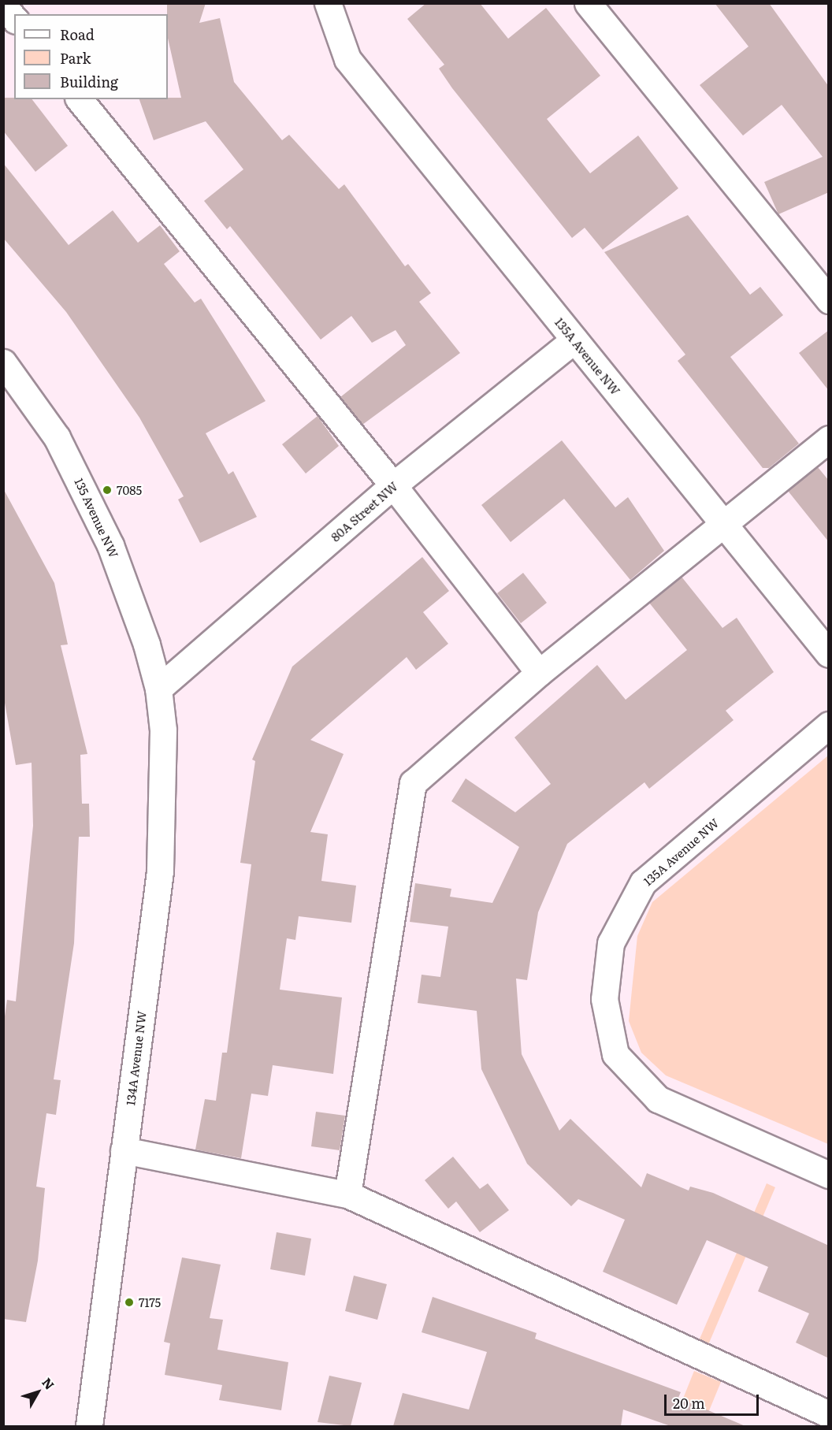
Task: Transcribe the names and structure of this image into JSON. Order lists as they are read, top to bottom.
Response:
{
  "streets": {
    "street": [
      "135A Avenue NW",
      "80A Street NW",
      "135 Avenue NW",
      "134A Avenue NW"
    ]
  },
  "crossings": [
    ["135A Avenue NW", "80A Street NW"],
    ["80A Street NW", "135 Avenue NW"],
    ["80A Street NW", "134A Avenue NW"],
    ["135 Avenue NW", "134A Avenue NW"]
  ],
  "places": ["7085", "7175"],
  "legend": ["Road", "Park", "Building"],
  "scale_bar": "20 m",
  "north": "top right"
}
